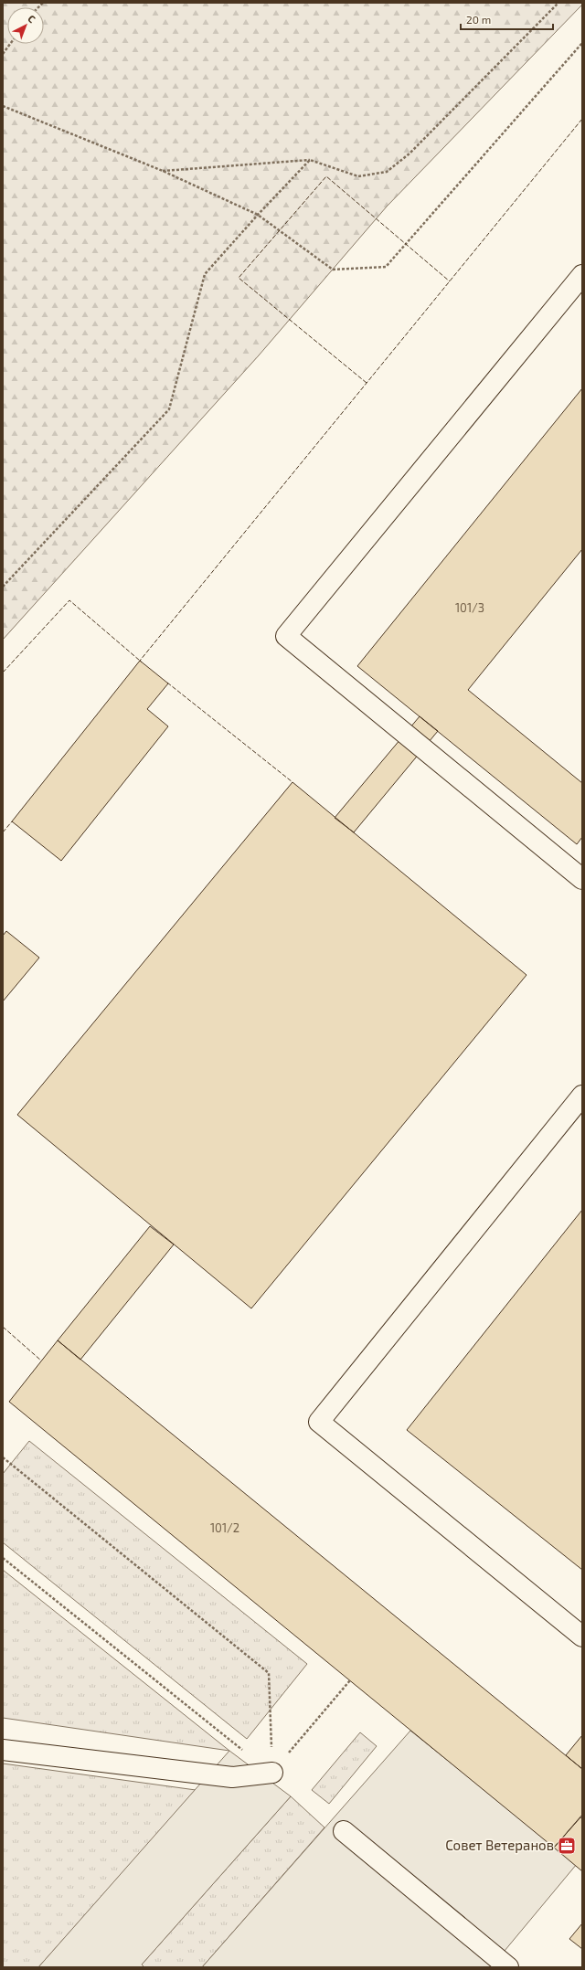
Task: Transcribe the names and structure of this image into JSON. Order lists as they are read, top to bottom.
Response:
{
  "places": {
    "office": ["Совет Ветеранов"]
  },
  "house_numbers": ["101/3", "101/2"],
  "scale_bar": "20 m",
  "north": "top right"
}
